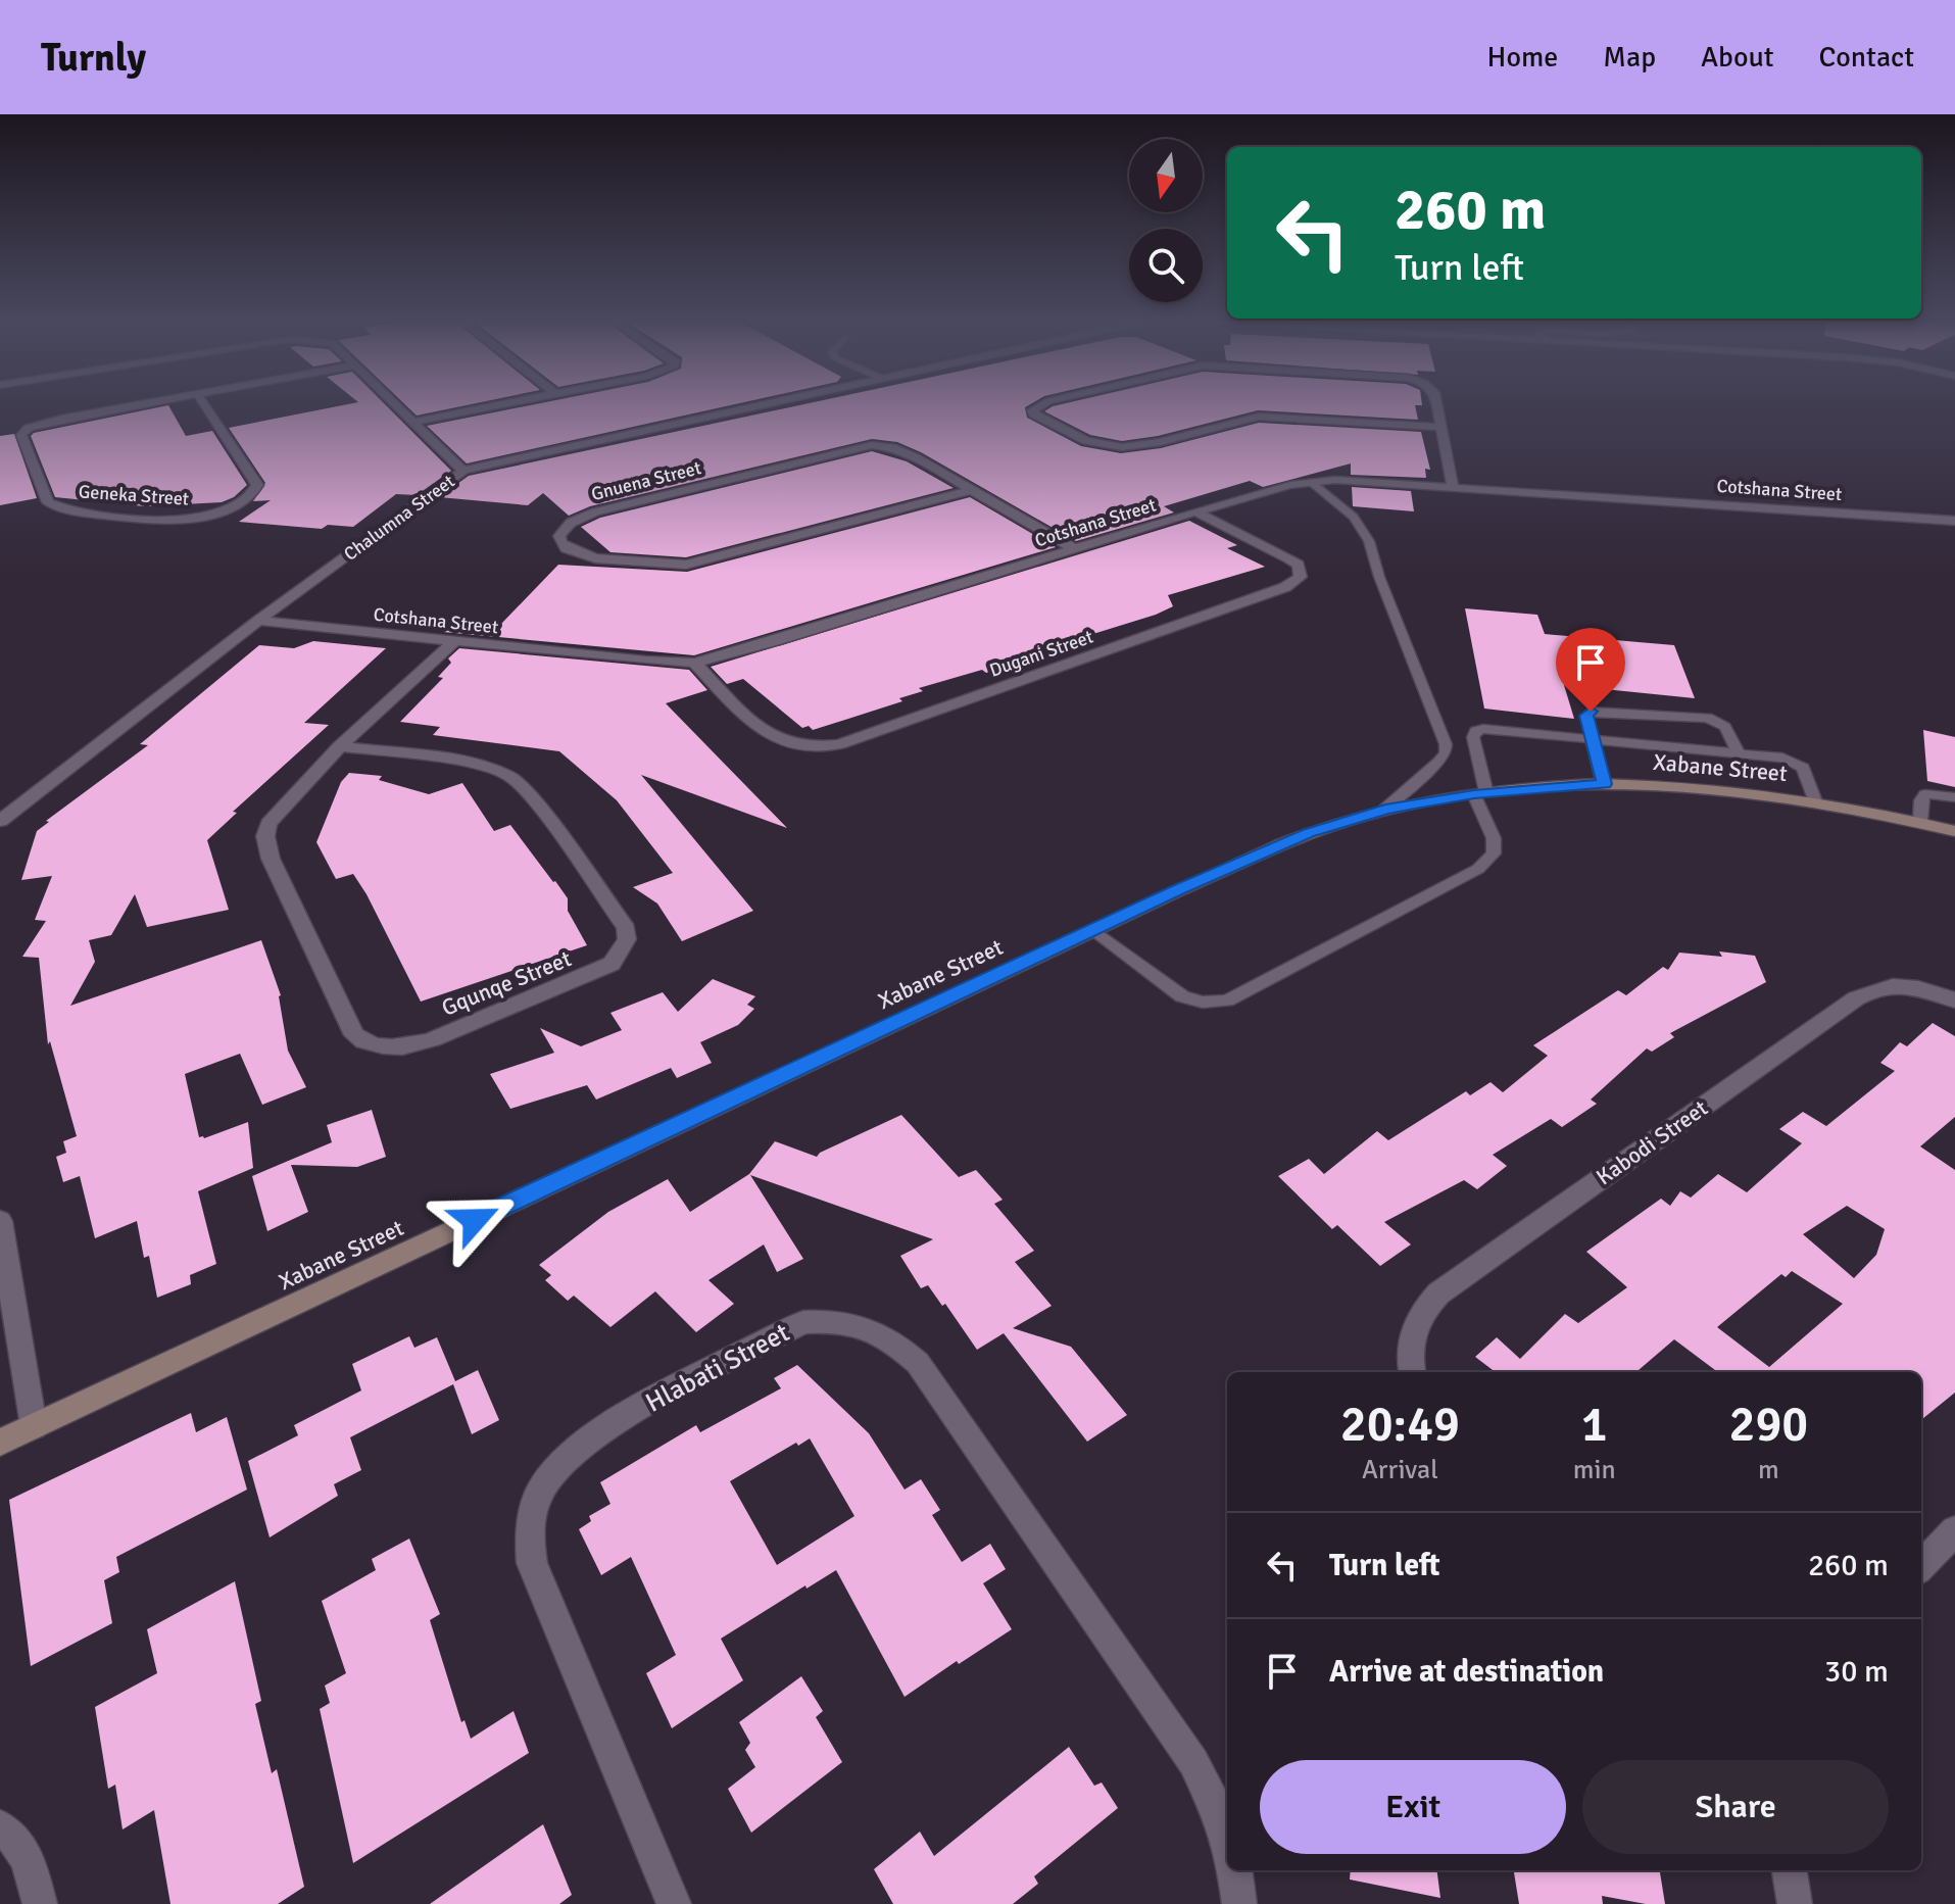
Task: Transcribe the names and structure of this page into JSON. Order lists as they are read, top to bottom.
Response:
{
  "streets": {
    "street": [
      "Gnuena Street",
      "Cotshana Street",
      "Geneka Street",
      "Chalumna Street",
      "Dugani Street",
      "Xabane Street",
      "Gqunqe Street",
      "Kabodi Street",
      "Hlabati Street"
    ]
  },
  "crossings": [
    ["Gnuena Street", "Cotshana Street"],
    ["Cotshana Street", "Chalumna Street"],
    ["Cotshana Street", "Dugani Street"],
    ["Cotshana Street", "Gqunqe Street"]
  ],
  "north": "bottom",
  "page": {
    "header": "Turnly",
    "nav": [
      "Home",
      "Map",
      "About",
      "Contact"
    ],
    "turn": ["260 m", "Turn left"],
    "eta": [
      "20:49",
      "Arrival",
      "1",
      "min",
      "290",
      "m"
    ],
    "list": [
      {
        "name": "Turn left",
        "value": "260 m"
      },
      {
        "name": "Arrive at destination",
        "value": "30 m"
      }
    ],
    "buttons": ["Exit", "Share"]
  }
}
